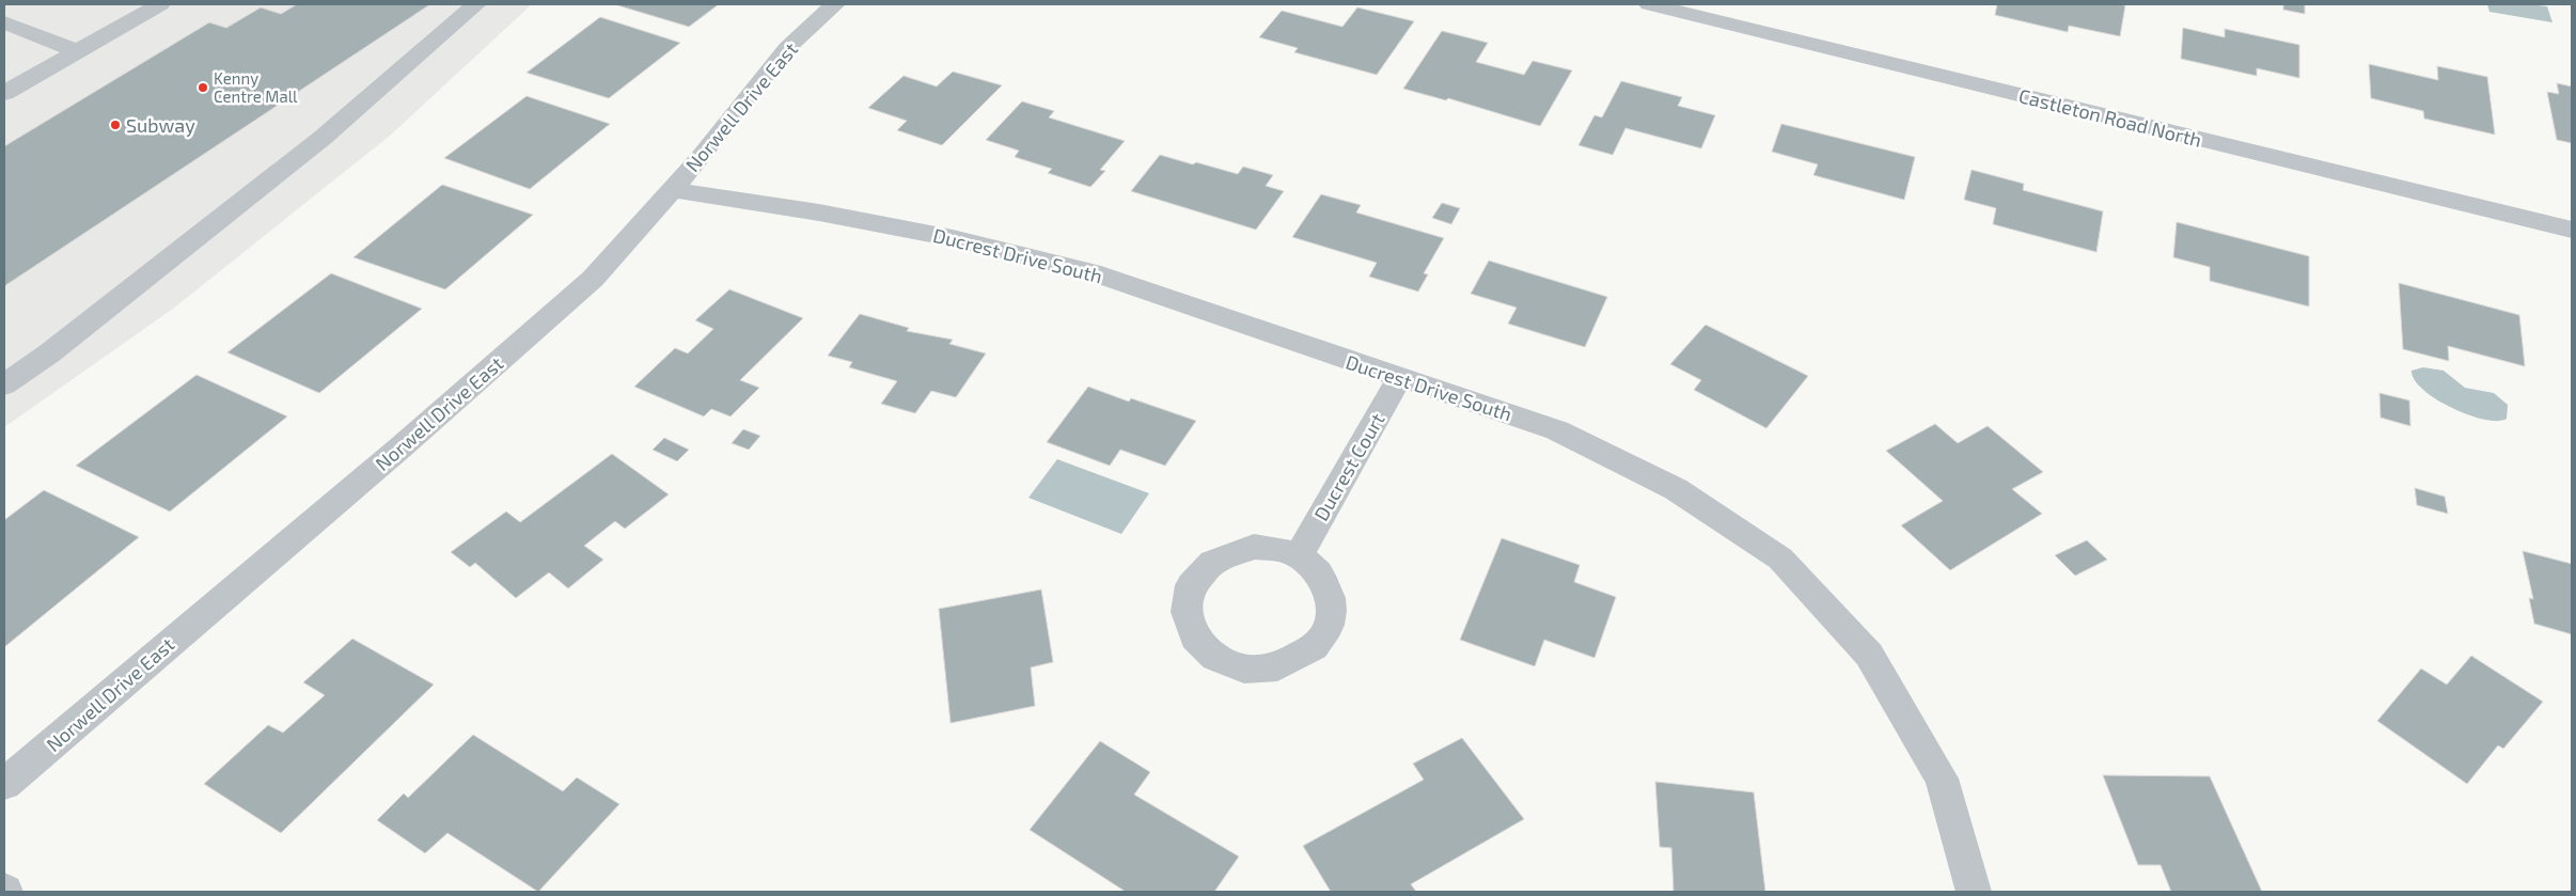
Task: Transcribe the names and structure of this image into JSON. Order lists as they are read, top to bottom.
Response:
{
  "streets": {
    "street": [
      "Norwell Drive East",
      "Castleton Road North",
      "Ducrest Drive South",
      "Ducrest Court"
    ]
  },
  "crossings": [
    ["Norwell Drive East", "Ducrest Drive South"],
    ["Ducrest Drive South", "Ducrest Court"]
  ],
  "places": ["Kenny Centre Mall", "Subway"]
}
